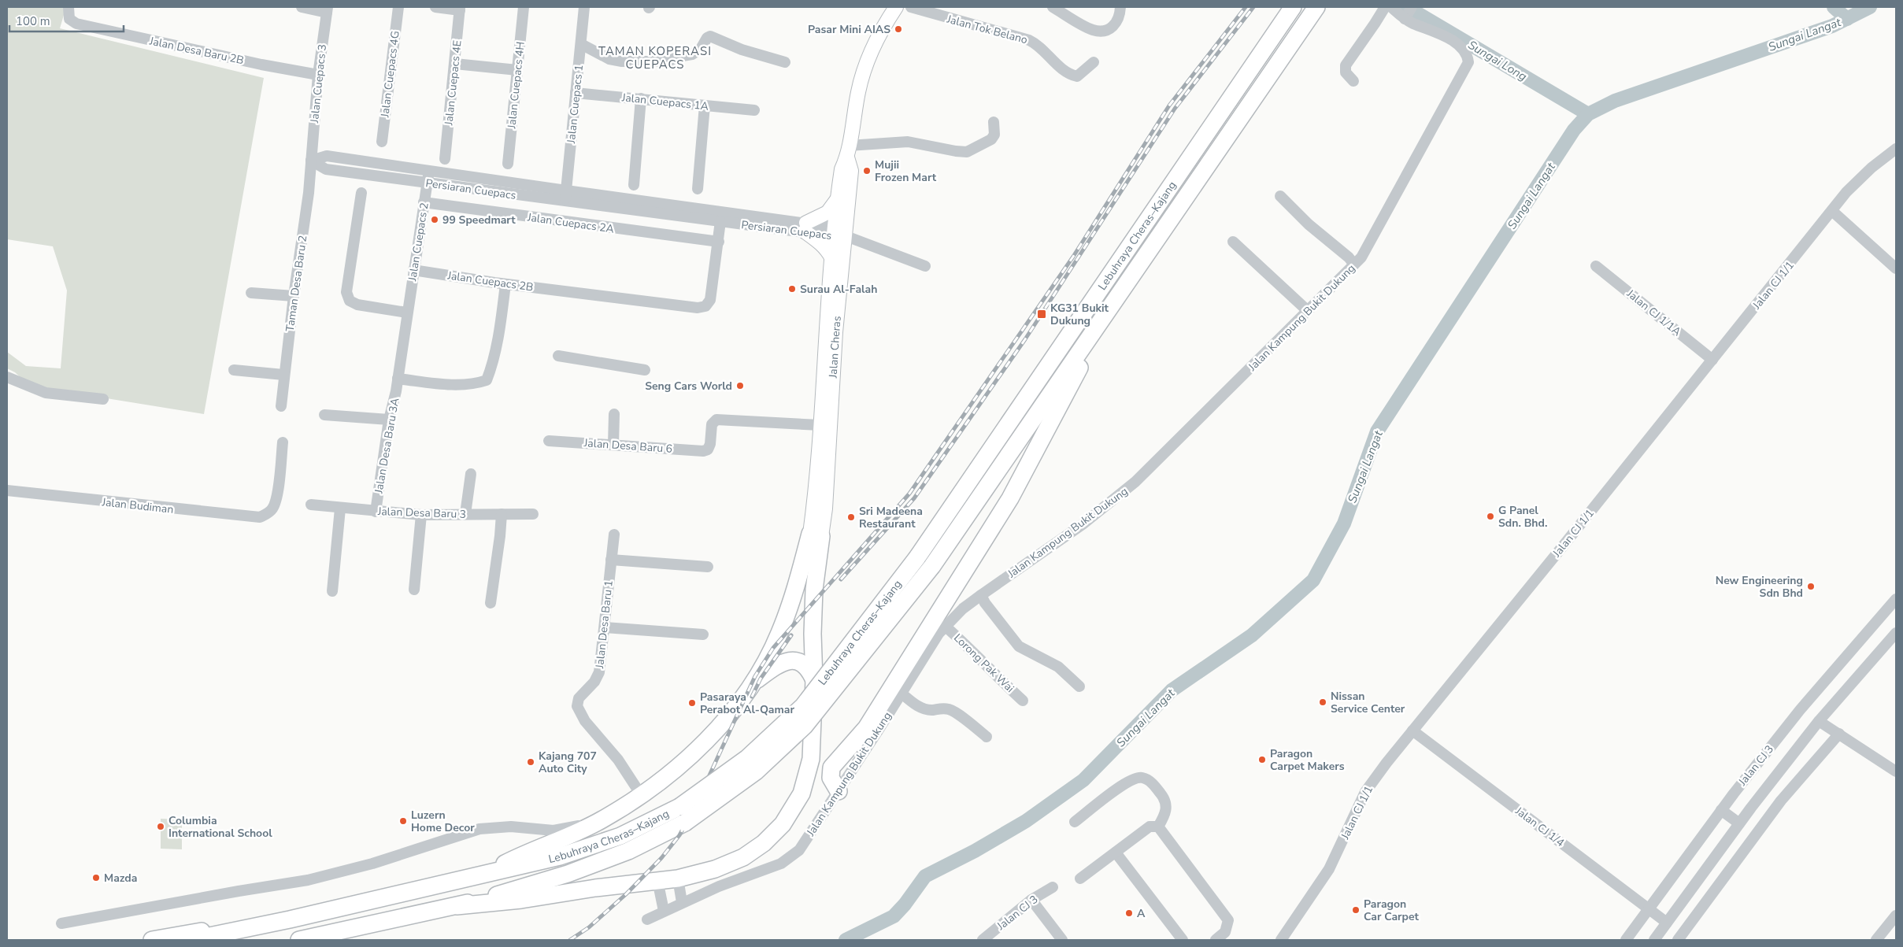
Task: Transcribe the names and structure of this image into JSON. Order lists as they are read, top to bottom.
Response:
{
  "streets": {
    "highway": ["Lebuhraya Cheras–Kajang"],
    "main road": ["Jalan Cheras"],
    "street": [
      "Jalan Tok Belano",
      "Jalan Desa Baru 2B",
      "Jalan Cuepacs 4G",
      "Jalan Cuepacs 4E",
      "Jalan Cuepacs 3",
      "Jalan Cuepacs 4H",
      "Jalan Cuepacs 1A",
      "Jalan Cuepacs 1",
      "Persiaran Cuepacs",
      "Jalan Cuepacs 2A",
      "Jalan Cuepacs 2",
      "Jalan Cuepacs 2B",
      "Taman Desa Baru 2",
      "Jalan CJ 1/1",
      "Jalan CJ 1/1A",
      "Jalan Kampung Bukit Dukung",
      "Jalan Desa Baru 3A",
      "Jalan Desa Baru 6",
      "Jalan Budiman",
      "Jalan Desa Baru 3",
      "Jalan Desa Baru 1",
      "Lorong Pak Wai",
      "Jalan CJ 3",
      "Jalan CJ 1/4"
    ]
  },
  "crossings": [
    ["Jalan Desa Baru 2B", "Jalan Cuepacs 3"],
    ["Jalan Cuepacs 3", "Persiaran Cuepacs"],
    ["Jalan Cuepacs 3", "Taman Desa Baru 2"],
    ["Jalan Cuepacs 1A", "Jalan Cuepacs 1"],
    ["Jalan Cuepacs 1", "Persiaran Cuepacs"],
    ["Persiaran Cuepacs", "Jalan Cuepacs 2"],
    ["Persiaran Cuepacs", "Taman Desa Baru 2"],
    ["Persiaran Cuepacs", "Jalan Cheras"],
    ["Jalan Cuepacs 2A", "Jalan Cuepacs 2"],
    ["Jalan Cuepacs 2A", "Jalan Cuepacs 2B"],
    ["Jalan Cuepacs 2", "Jalan Cuepacs 2B"],
    ["Jalan Cuepacs 2", "Jalan Desa Baru 3A"],
    ["Jalan CJ 1/1", "Jalan CJ 1/1A"],
    ["Jalan CJ 1/1", "Jalan CJ 1/4"],
    ["Jalan Kampung Bukit Dukung", "Lorong Pak Wai"],
    ["Jalan Cheras", "Jalan Desa Baru 6"],
    ["Jalan Desa Baru 3A", "Jalan Desa Baru 3"],
    ["Jalan CJ 3", "Jalan CJ 1/4"]
  ],
  "districts": ["TAMAN KOPERASI CUEPACS"],
  "water": ["Sungai Langat", "Sungai Long"],
  "places": {
    "other": [
      "Pasar Mini AIAS",
      "Mujii Frozen Mart",
      "99 Speedmart",
      "Surau Al-Falah",
      "Seng Cars World",
      "G Panel Sdn. Bhd.",
      "Sri Madeena Restaurant",
      "New Engineering Sdn Bhd",
      "Nissan Service Center",
      "Pasaraya Perabot Al-Qamar",
      "Paragon Carpet Makers",
      "Kajang 707 Auto City",
      "Luzern Home Decor",
      "Columbia International School",
      "Mazda",
      "Paragon Car Carpet",
      "A"
    ],
    "transit": ["KG31 Bukit Dukung"]
  },
  "scale_bar": "100 m"
}
